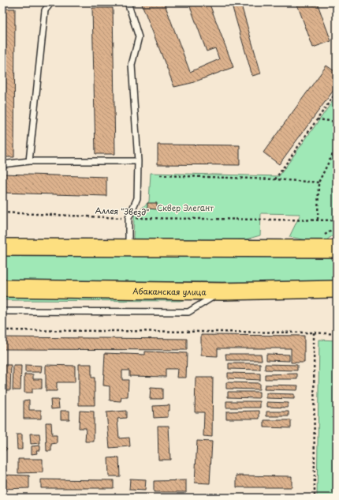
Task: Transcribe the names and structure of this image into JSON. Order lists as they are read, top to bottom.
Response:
{
  "streets": {
    "main road": ["Абаканская улица"],
    "path": ["Аллея \"Звезд\""]
  },
  "parks": ["Сквер Элегант"]
}
